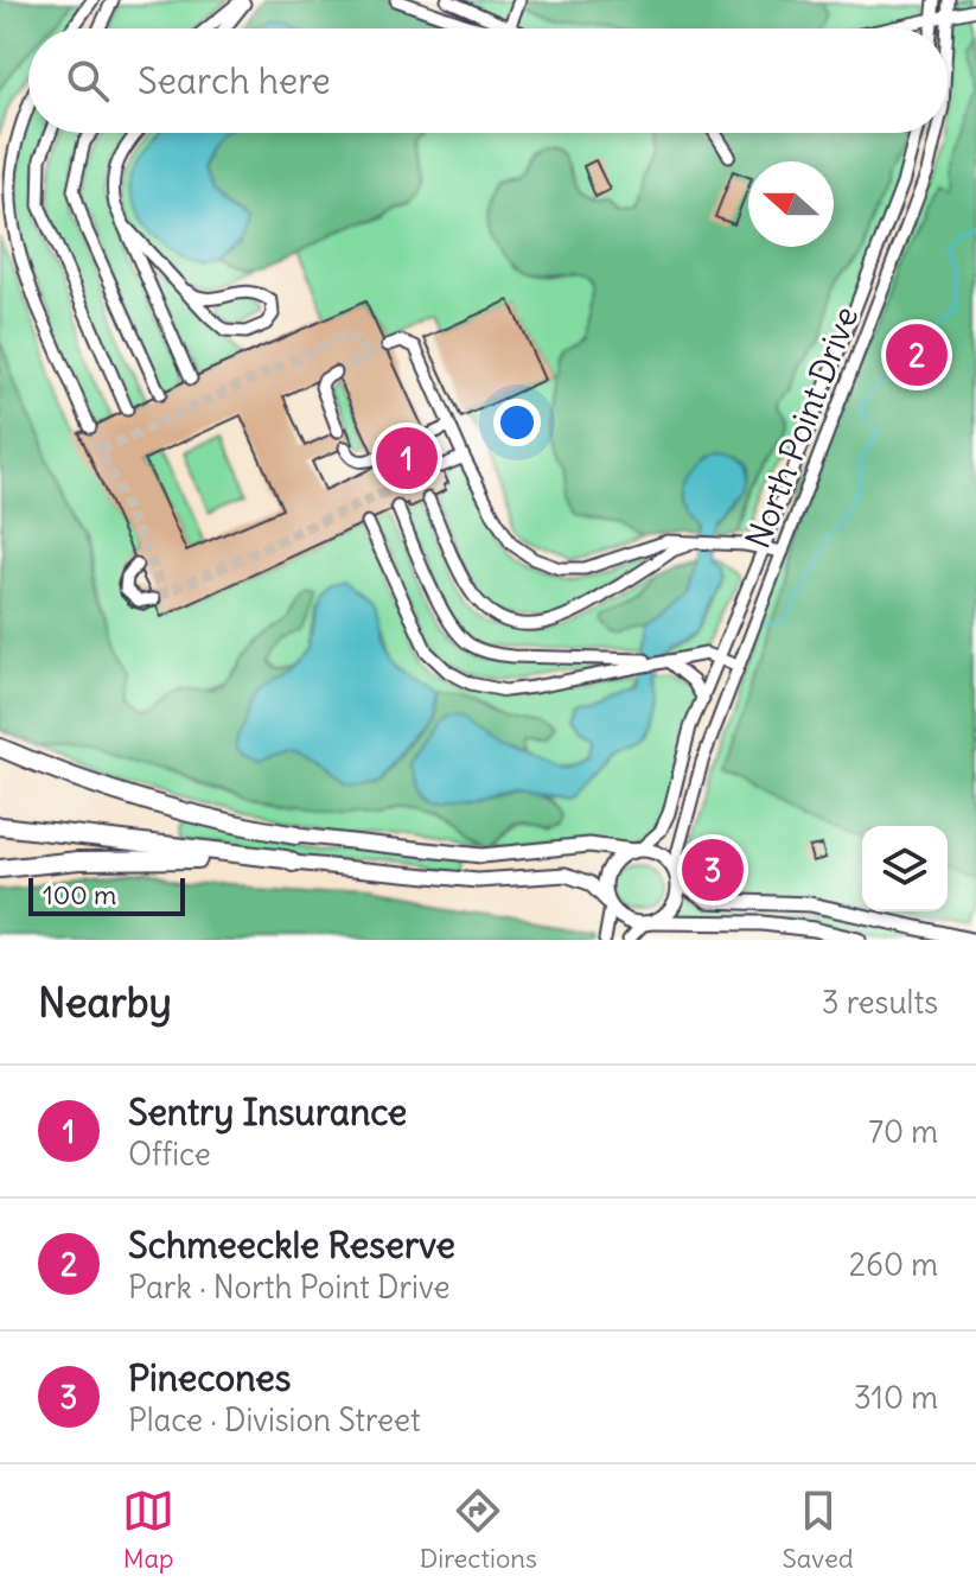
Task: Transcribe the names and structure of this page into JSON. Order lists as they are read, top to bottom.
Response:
{
  "streets": {
    "street": ["North Point Drive"]
  },
  "scale_bar": "100 m",
  "north": "left",
  "page": {
    "search": "Search here",
    "pins": ["2", "1", "3"],
    "scale": "100 m",
    "heading": ["Nearby", "3 results"],
    "list": [
      {
        "mark": "1",
        "name": "Sentry Insurance",
        "note": "Office",
        "value": "70 m"
      },
      {
        "mark": "2",
        "name": "Schmeeckle Reserve",
        "note": "Park · North Point Drive",
        "value": "260 m"
      },
      {
        "mark": "3",
        "name": "Pinecones",
        "note": "Place · Division Street",
        "value": "310 m"
      }
    ],
    "nav": ["Map", "Directions", "Saved"]
  }
}
